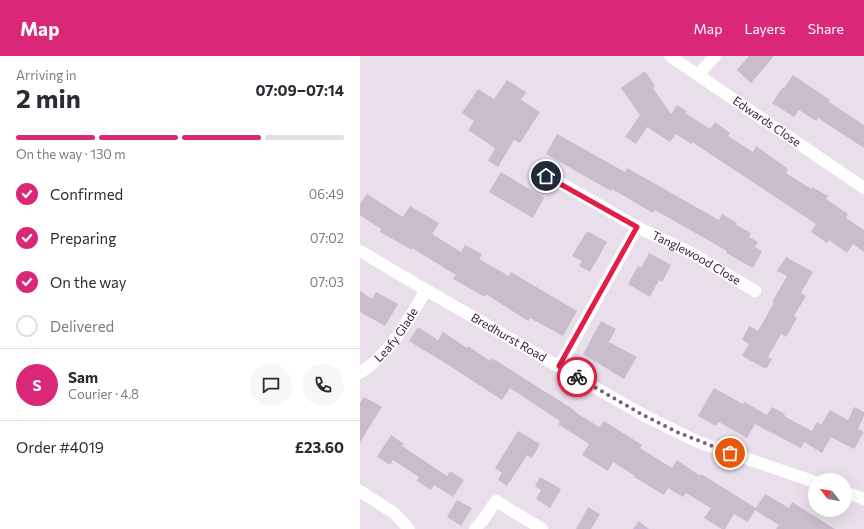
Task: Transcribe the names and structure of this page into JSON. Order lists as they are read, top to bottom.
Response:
{
  "streets": {
    "street": [
      "Edwards Close",
      "Tanglewood Close",
      "Leafy Glade",
      "Bredhurst Road"
    ]
  },
  "crossings": [
    ["Tanglewood Close", "Bredhurst Road"],
    ["Leafy Glade", "Bredhurst Road"]
  ],
  "north": "top left",
  "page": {
    "header": "Map",
    "nav": ["Map", "Layers", "Share"],
    "heading": ["2 min", "Arriving in", "07:09–07:14"],
    "panel": [
      "Sam",
      "Courier · 4.8",
      "Order #4019",
      "£23.60"
    ],
    "bar": "On the way · 130 m",
    "list": [
      ["Confirmed", "06:49"],
      ["Preparing", "07:02"],
      ["On the way", "07:03"],
      "Delivered"
    ],
    "round": "S"
  }
}
